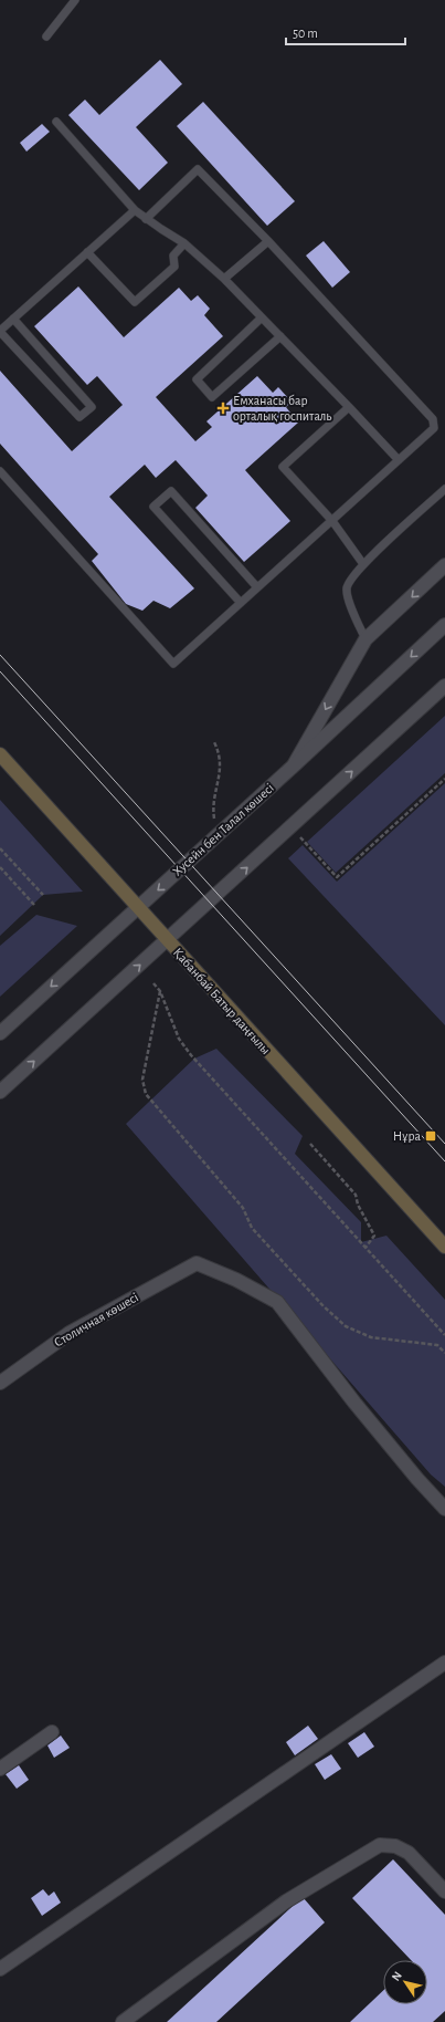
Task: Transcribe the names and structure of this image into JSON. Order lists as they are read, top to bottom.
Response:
{
  "streets": {
    "main road": ["Қабанбай Батыр даңғылы"],
    "street": ["Хусейн бен Талал көшесі", "Столичная көшесі"]
  },
  "crossings": [
    ["Хусейн бен Талал көшесі", "Қабанбай Батыр даңғылы"]
  ],
  "places": {
    "health": ["Емханасы бар орталық госпиталь"],
    "transit": ["Нұра"]
  },
  "scale_bar": "50 m",
  "north": "top left"
}
